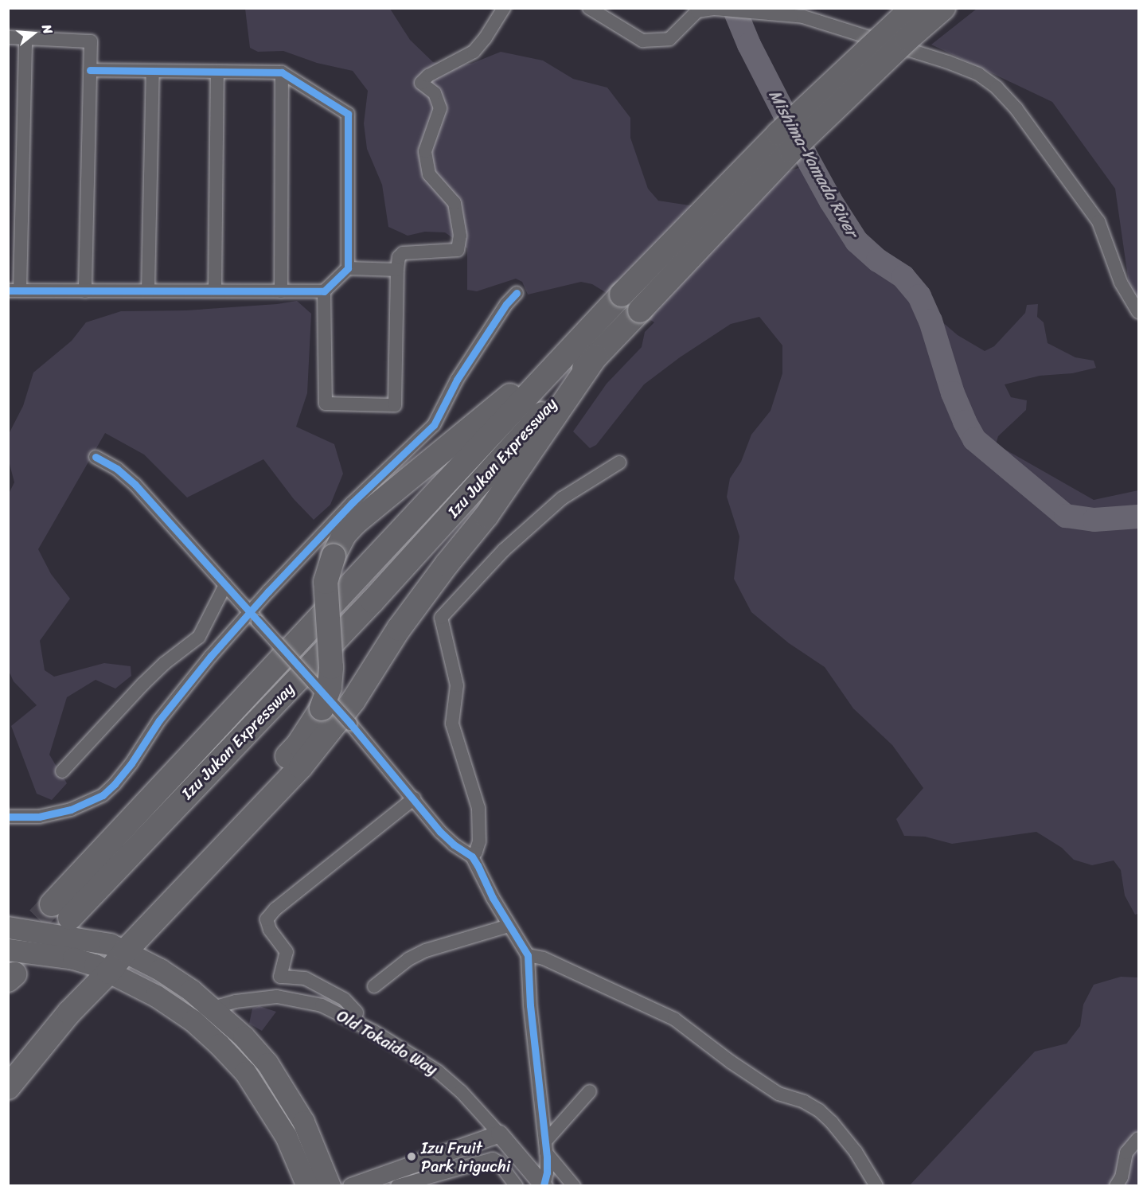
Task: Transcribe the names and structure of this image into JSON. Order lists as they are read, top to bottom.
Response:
{
  "streets": {
    "highway": ["Izu Jukan Expressway"],
    "street": ["Old Tokaido Way"]
  },
  "water": ["Mishima-Yamada River"],
  "places": ["Izu Fruit Park iriguchi"],
  "north": "right"
}
